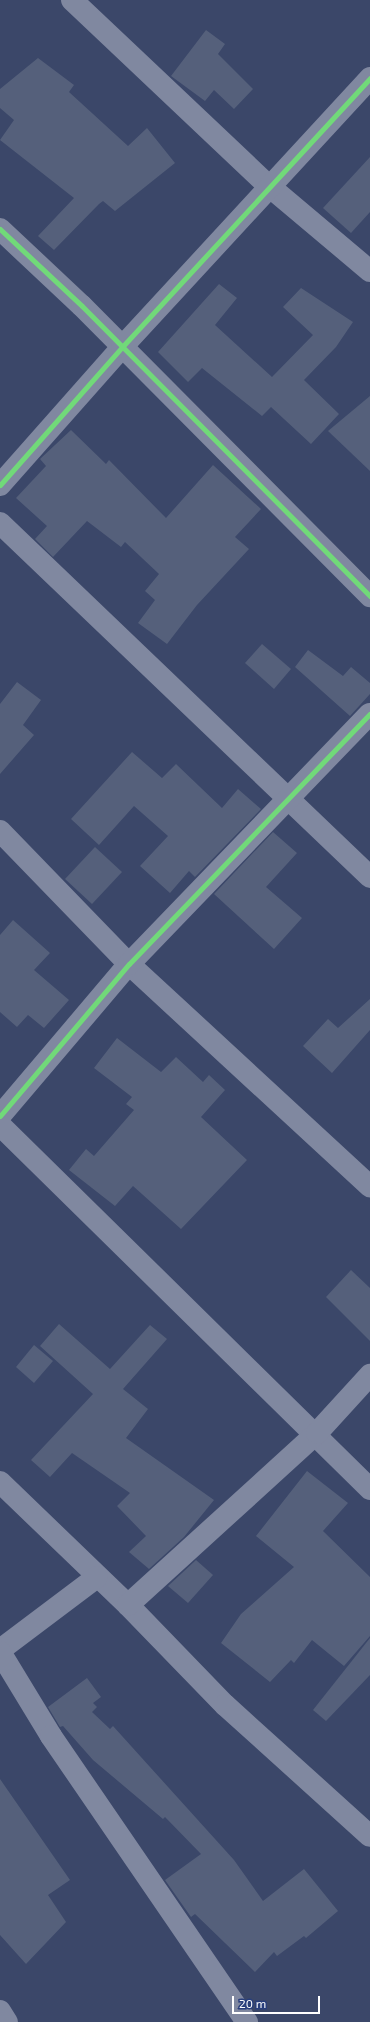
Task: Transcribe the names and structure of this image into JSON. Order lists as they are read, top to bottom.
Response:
{
  "scale_bar": "20 m"
}
